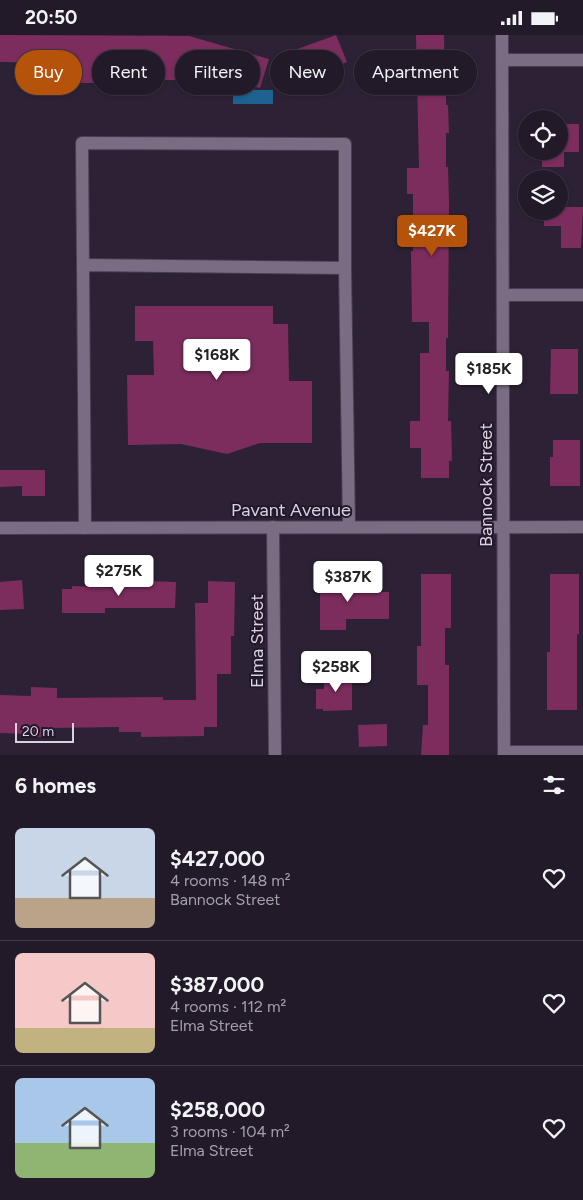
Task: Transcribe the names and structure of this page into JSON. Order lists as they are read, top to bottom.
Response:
{
  "streets": {
    "street": ["Bannock Street", "Pavant Avenue", "Elma Street"]
  },
  "crossings": [
    ["Bannock Street", "Pavant Avenue"],
    ["Pavant Avenue", "Elma Street"]
  ],
  "scale_bar": "20 m",
  "page": {
    "status": "20:50",
    "chip": [
      "Buy",
      "Rent",
      "Filters",
      "New",
      "Apartment"
    ],
    "price": [
      "$427K",
      "$168K",
      "$185K",
      "$275K",
      "$387K",
      "$258K"
    ],
    "scale": "20 m",
    "heading": "6 homes",
    "list": [
      {
        "name": "$427,000",
        "note": "4 rooms · 148 m² · Bannock Street"
      },
      {
        "name": "$387,000",
        "note": "4 rooms · 112 m² · Elma Street"
      },
      {
        "name": "$258,000",
        "note": "3 rooms · 104 m² · Elma Street"
      }
    ]
  }
}
